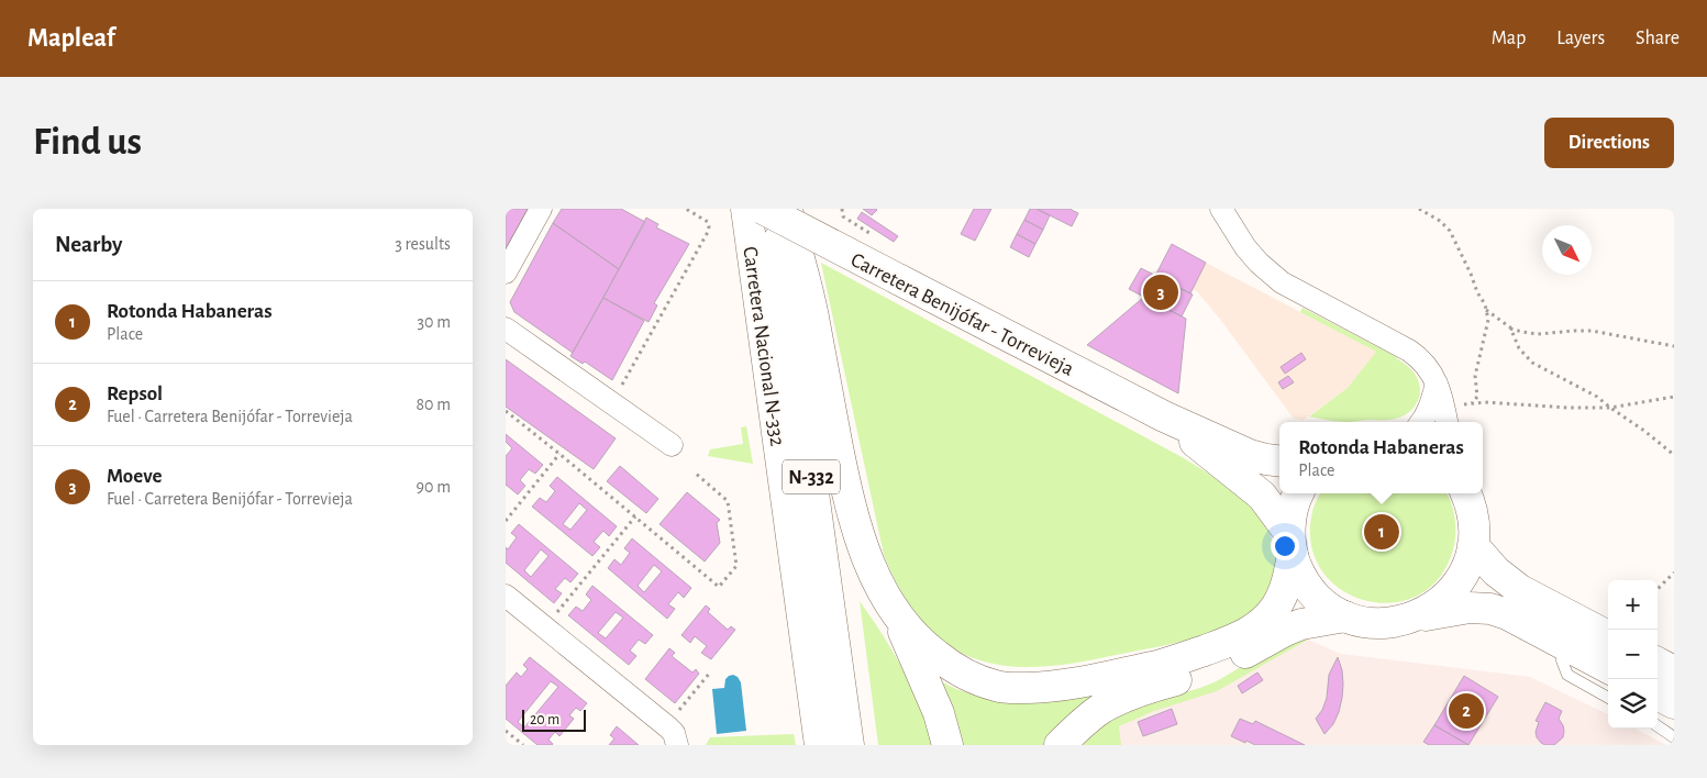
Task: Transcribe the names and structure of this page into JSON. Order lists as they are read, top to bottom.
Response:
{
  "streets": {
    "main road": ["Carretera Benijófar - Torrevieja", "Carretera Nacional N-332", "N-332"]
  },
  "scale_bar": "20 m",
  "north": "bottom right",
  "page": {
    "header": "Mapleaf",
    "nav": ["Map", "Layers", "Share"],
    "buttons": "Directions",
    "title": "Find us",
    "heading": ["Nearby", "3 results"],
    "pins": ["3", "1", "2"],
    "list": [
      {
        "mark": "1",
        "name": "Rotonda Habaneras",
        "note": "Place",
        "value": "30 m"
      },
      {
        "mark": "2",
        "name": "Repsol",
        "note": "Fuel · Carretera Benijófar - Torrevieja",
        "value": "80 m"
      },
      {
        "mark": "3",
        "name": "Moeve",
        "note": "Fuel · Carretera Benijófar - Torrevieja",
        "value": "90 m"
      }
    ],
    "popup": ["Rotonda Habaneras", "Place"],
    "map_buttons": ["+", "−"],
    "scale": "20 m"
  }
}
